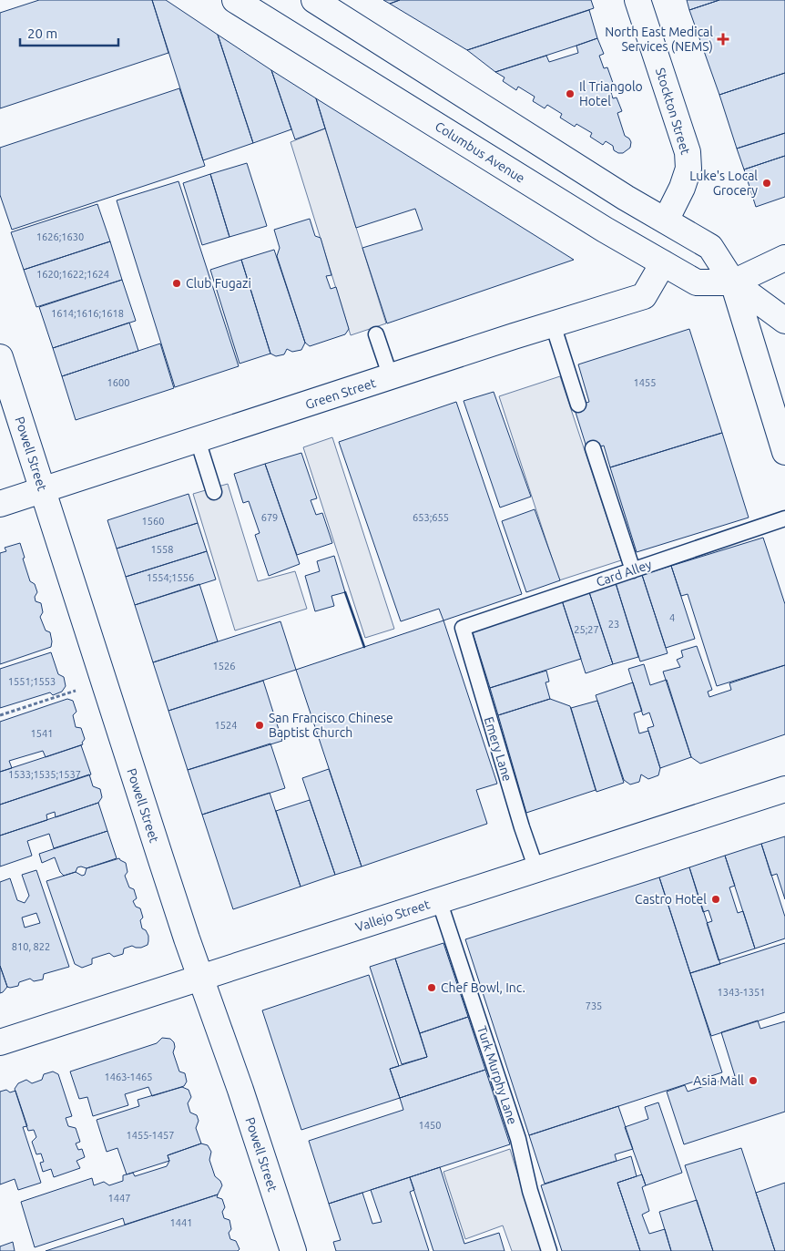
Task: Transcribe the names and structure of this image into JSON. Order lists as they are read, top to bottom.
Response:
{
  "streets": {
    "street": [
      "Stockton Street",
      "Columbus Avenue",
      "Green Street",
      "Powell Street",
      "Vallejo Street"
    ],
    "lane": ["Card Alley", "Emery Lane", "Turk Murphy Lane"]
  },
  "crossings": [
    ["Columbus Avenue", "Green Street"],
    ["Green Street", "Powell Street"],
    ["Powell Street", "Vallejo Street"],
    ["Card Alley", "Emery Lane"],
    ["Emery Lane", "Vallejo Street"],
    ["Vallejo Street", "Turk Murphy Lane"]
  ],
  "places": {
    "health": ["North East Medical Services (NEMS)"],
    "other": [
      "Il Triangolo Hotel",
      "Luke's Local Grocery",
      "Club Fugazi",
      "San Francisco Chinese Baptist Church",
      "Castro Hotel",
      "Chef Bowl, Inc.",
      "Asia Mall"
    ]
  },
  "house_numbers": [
    "1626;1630",
    "1620;1622;1624",
    "1614;1616;1618",
    "1600",
    "1455",
    "679",
    "653;655",
    "1560",
    "1558",
    "1554;1556",
    "4",
    "23",
    "25;27",
    "1526",
    "1551;1553",
    "1524",
    "1541",
    "1533;1535;1537",
    "810, 822",
    "1343-1351",
    "735",
    "1463-1465",
    "1450",
    "1455-1457",
    "1447",
    "1441"
  ],
  "scale_bar": "20 m"
}
